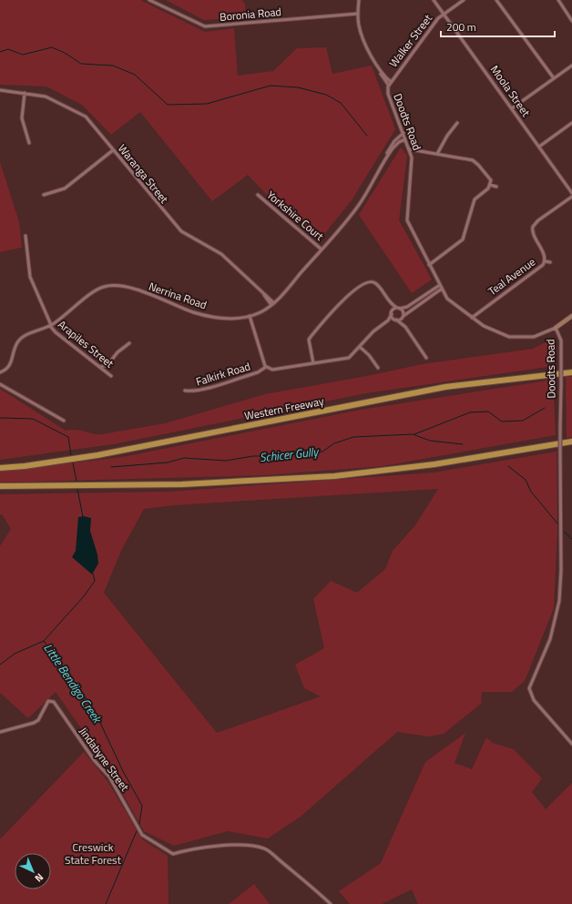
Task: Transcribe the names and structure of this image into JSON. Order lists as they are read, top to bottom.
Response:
{
  "streets": {
    "highway": ["Western Freeway"],
    "street": [
      "Boronia Road",
      "Walker Street",
      "Moola Street",
      "Doodts Road",
      "Waranga Street",
      "Yorkshire Court",
      "Teal Avenue",
      "Nerrina Road",
      "Arapiles Street",
      "Falkirk Road",
      "Jindabyne Street"
    ]
  },
  "crossings": [
    ["Boronia Road", "Doodts Road"],
    ["Walker Street", "Moola Street"],
    ["Walker Street", "Doodts Road"],
    ["Doodts Road", "Teal Avenue"],
    ["Doodts Road", "Nerrina Road"],
    ["Waranga Street", "Nerrina Road"],
    ["Yorkshire Court", "Nerrina Road"],
    ["Nerrina Road", "Arapiles Street"]
  ],
  "water": ["Schicer Gully", "Little Bendigo Creek"],
  "parks": ["Creswick State Forest"],
  "scale_bar": "200 m",
  "north": "bottom right"
}
